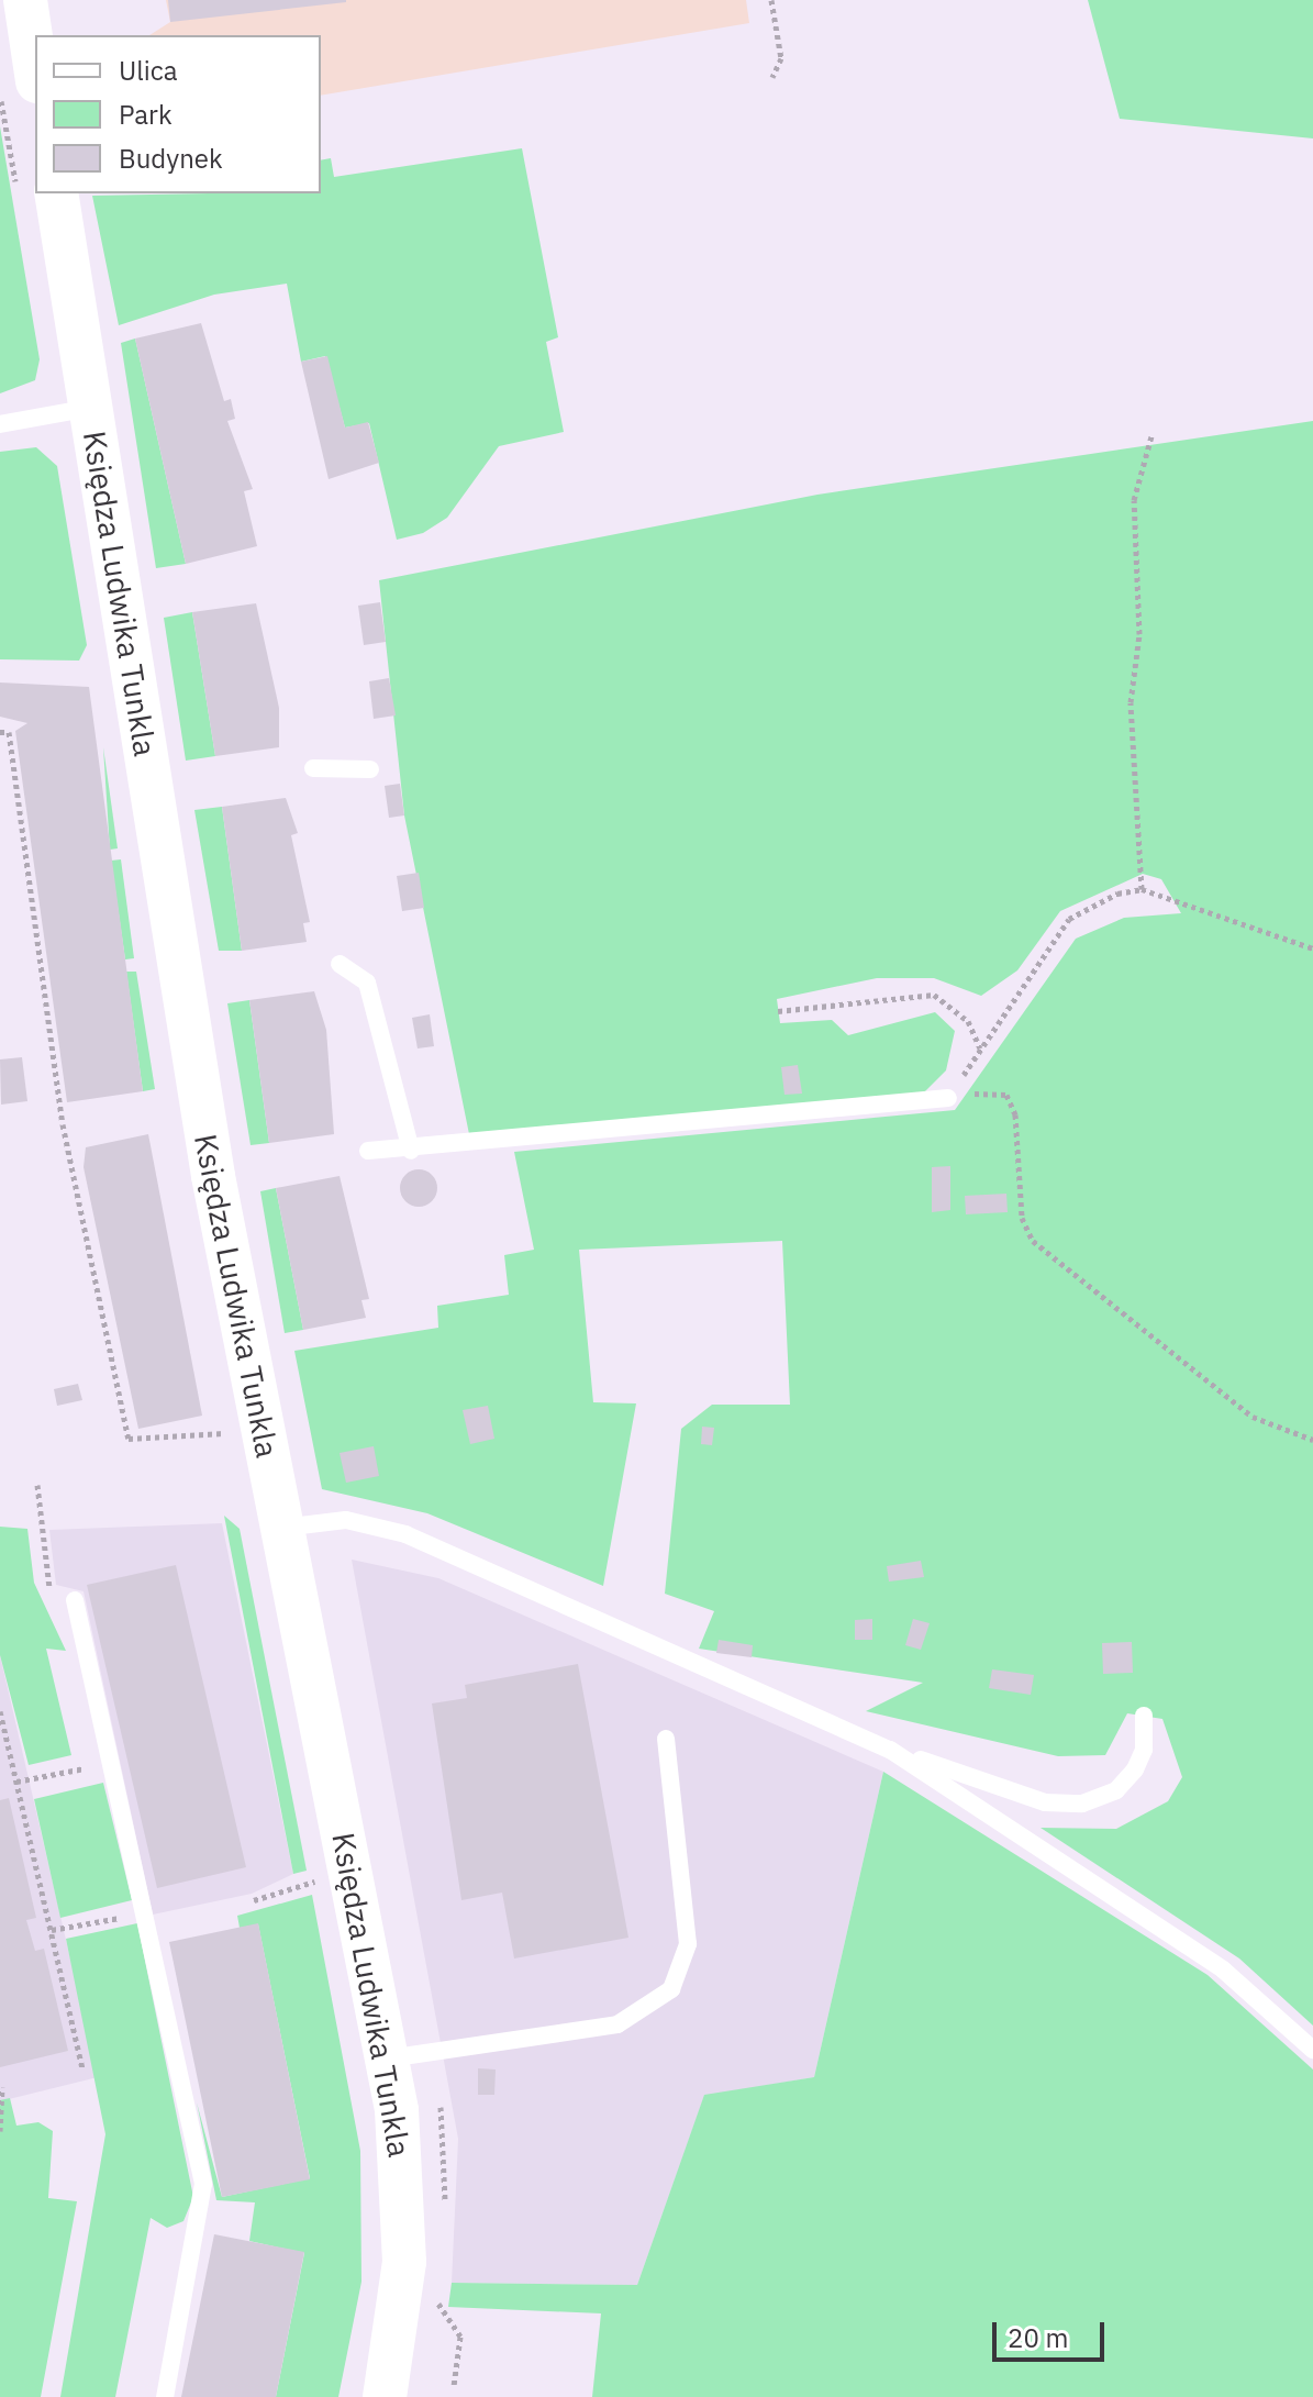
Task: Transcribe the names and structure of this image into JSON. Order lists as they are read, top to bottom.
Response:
{
  "streets": {
    "street": ["Księdza Ludwika Tunkla"]
  },
  "legend": ["Ulica", "Park", "Budynek"],
  "scale_bar": "20 m"
}
